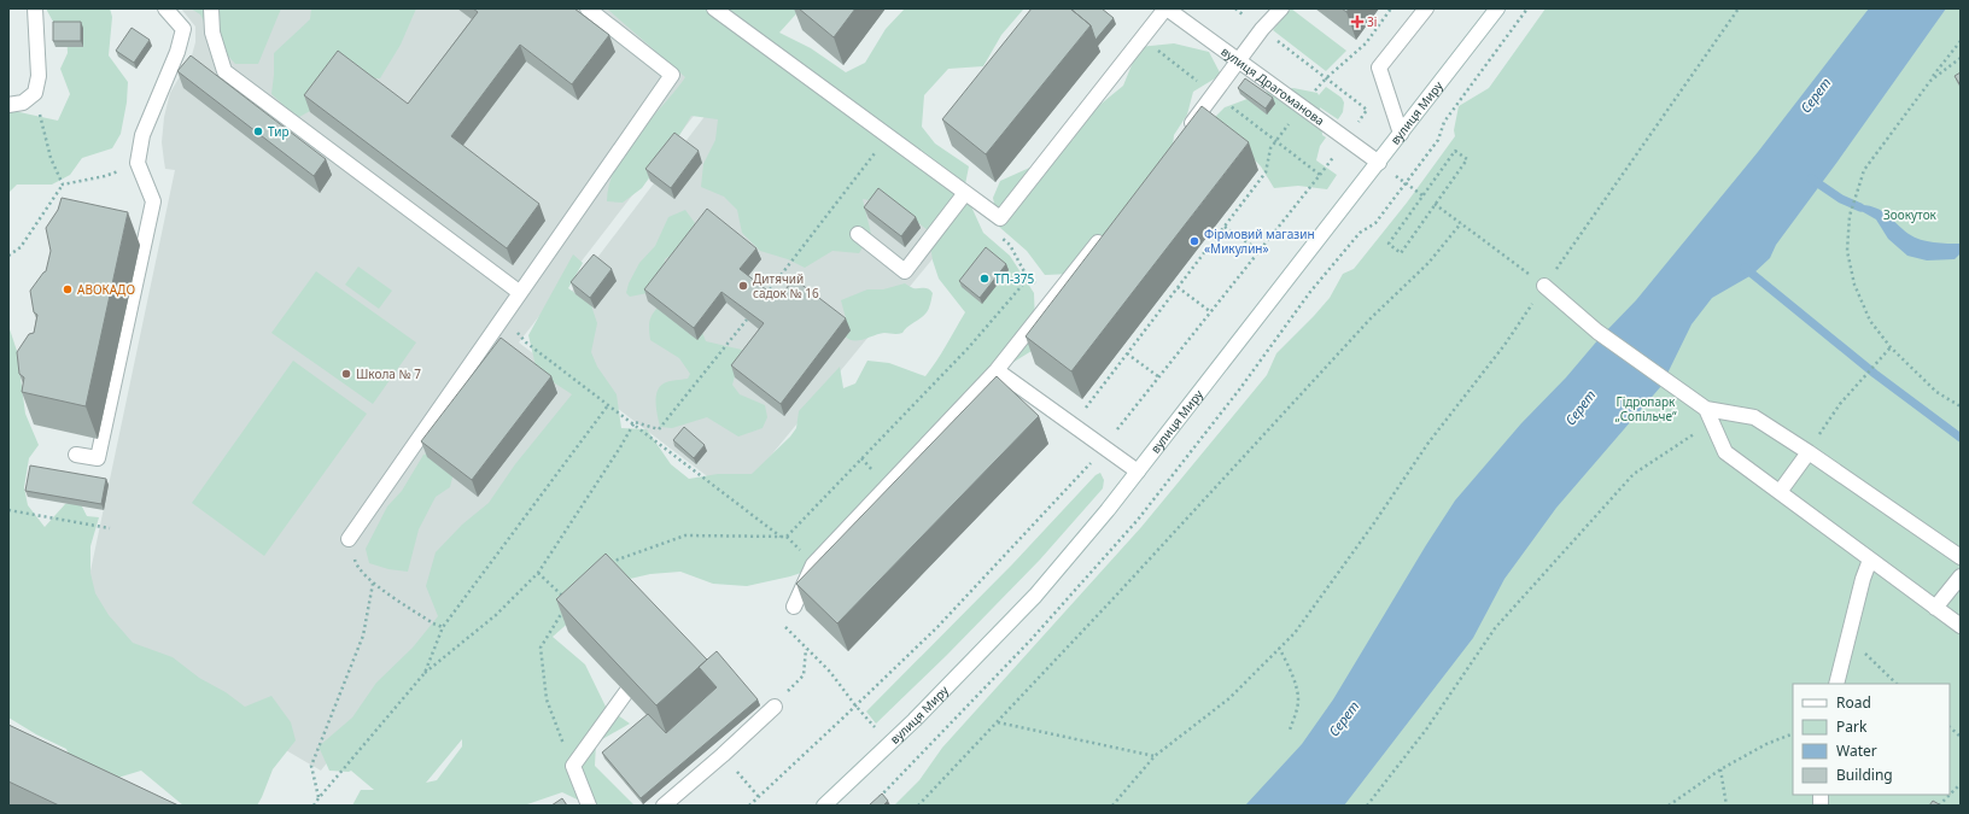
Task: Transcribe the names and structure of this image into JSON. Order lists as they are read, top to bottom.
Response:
{
  "streets": {
    "street": ["вулиця Драгоманова", "вулиця Миру"]
  },
  "crossings": [
    ["вулиця Драгоманова", "вулиця Миру"]
  ],
  "water": ["Серет"],
  "parks": ["Зоокуток", "Гідропарк „Сопільче“"],
  "places": {
    "health": ["3і"],
    "other": [
      "Тир",
      "Фірмовий магазин «Микулин»",
      "ТП-375",
      "Дитячий садок № 16",
      "АВОКАДО",
      "Школа № 7"
    ]
  },
  "legend": [
    "Road",
    "Park",
    "Water",
    "Building"
  ]
}
